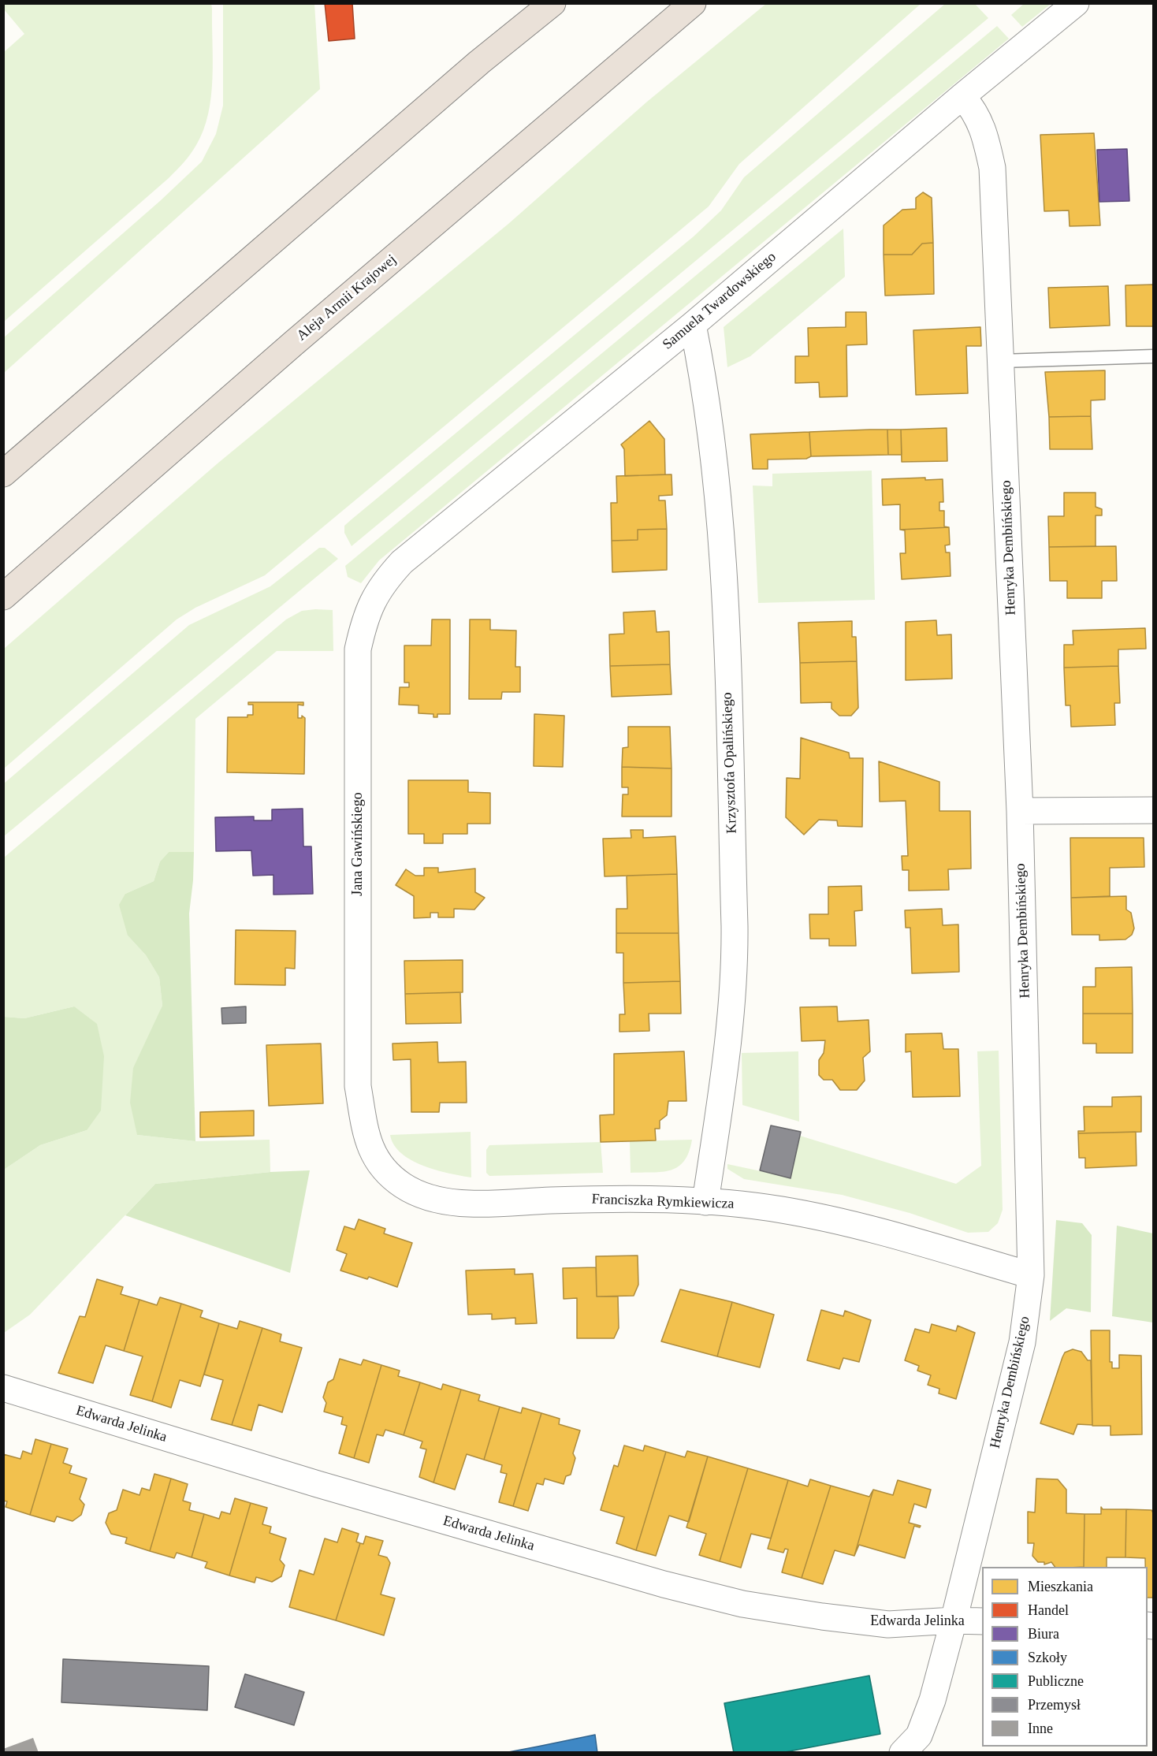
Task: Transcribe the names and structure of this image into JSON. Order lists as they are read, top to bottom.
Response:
{
  "streets": {
    "highway": ["Aleja Armii Krajowej"],
    "street": [
      "Samuela Twardowskiego",
      "Henryka Dembińskiego",
      "Krzysztofa Opalińskiego",
      "Jana Gawińskiego",
      "Franciszka Rymkiewicza",
      "Edwarda Jelinka"
    ]
  },
  "crossings": [
    ["Samuela Twardowskiego", "Henryka Dembińskiego"],
    ["Samuela Twardowskiego", "Krzysztofa Opalińskiego"],
    ["Samuela Twardowskiego", "Jana Gawińskiego"],
    ["Henryka Dembińskiego", "Franciszka Rymkiewicza"],
    ["Henryka Dembińskiego", "Edwarda Jelinka"],
    ["Krzysztofa Opalińskiego", "Franciszka Rymkiewicza"],
    ["Jana Gawińskiego", "Franciszka Rymkiewicza"]
  ],
  "legend": [
    "Mieszkania",
    "Handel",
    "Biura",
    "Szkoły",
    "Publiczne",
    "Przemysł",
    "Inne"
  ]
}
